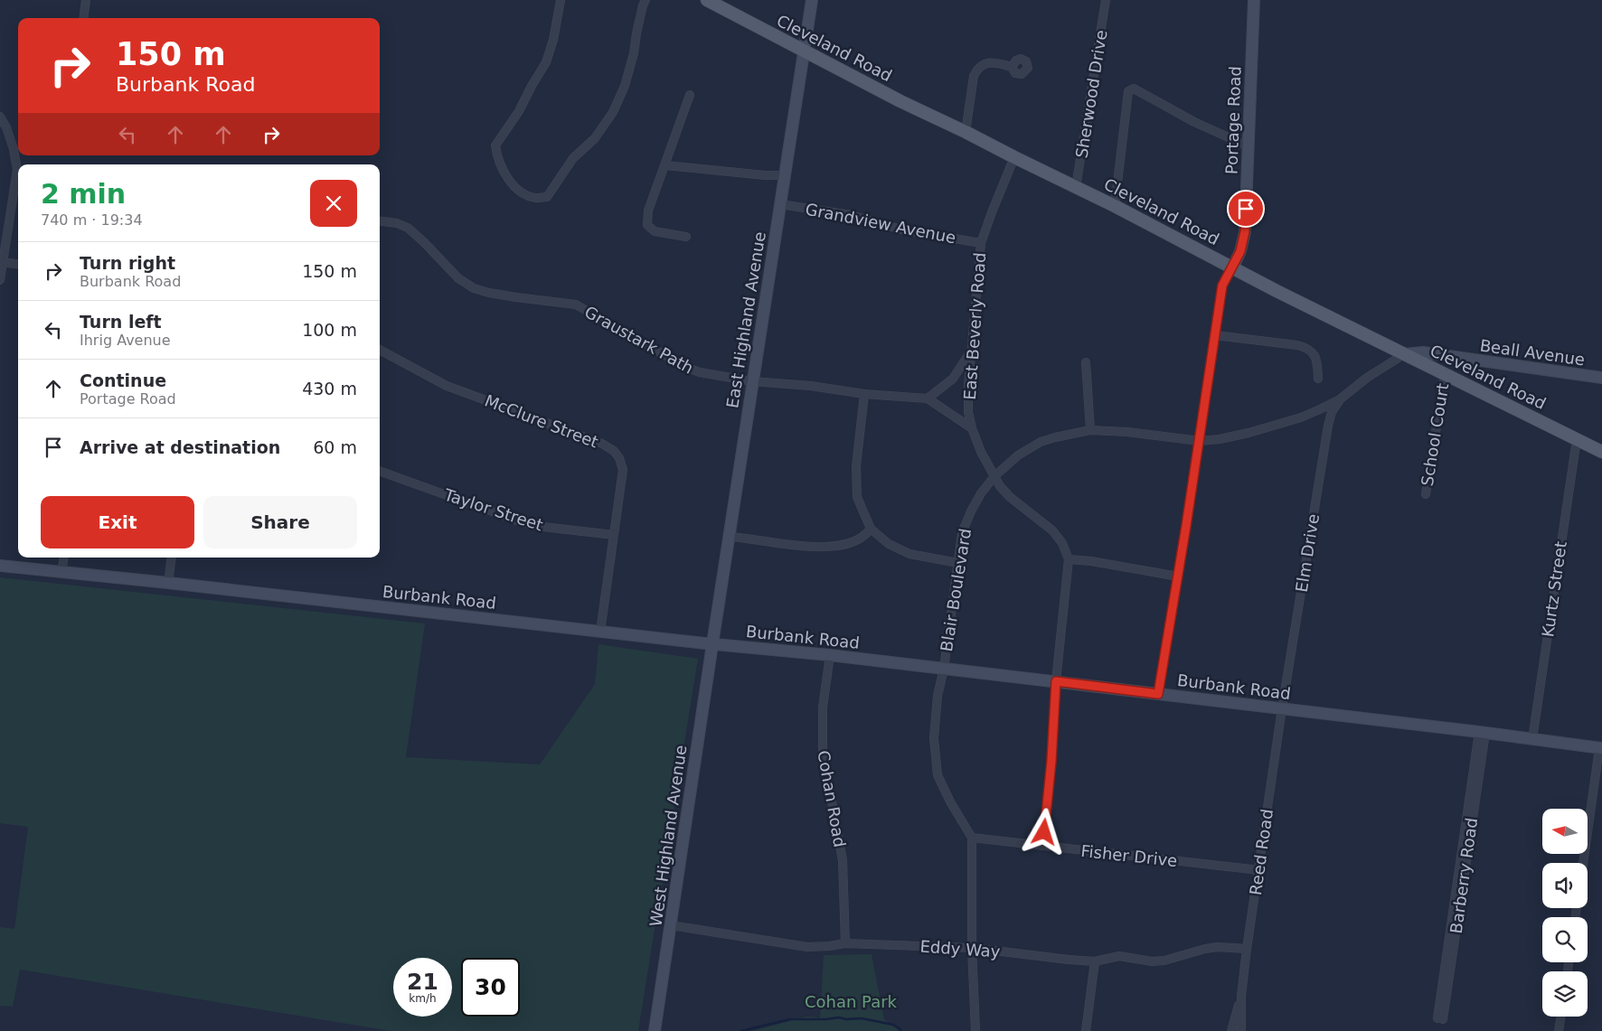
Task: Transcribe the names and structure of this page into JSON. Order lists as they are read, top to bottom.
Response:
{
  "streets": {
    "main road": [
      "Cleveland Road",
      "Portage Road",
      "East Highland Avenue",
      "Beall Avenue",
      "Burbank Road",
      "West Highland Avenue"
    ],
    "street": [
      "Sherwood Drive",
      "Grandview Avenue",
      "East Beverly Road",
      "Graustark Path",
      "McClure Street",
      "School Court",
      "Taylor Street",
      "Elm Drive",
      "Kurtz Street",
      "Blair Boulevard",
      "Cohan Road",
      "Reed Road",
      "Fisher Drive",
      "Barberry Road",
      "Eddy Way"
    ]
  },
  "crossings": [
    ["Cleveland Road", "Sherwood Drive"],
    ["Cleveland Road", "Portage Road"],
    ["Cleveland Road", "East Highland Avenue"],
    ["Cleveland Road", "East Beverly Road"],
    ["Cleveland Road", "Beall Avenue"],
    ["Cleveland Road", "School Court"],
    ["Cleveland Road", "Kurtz Street"],
    ["Cleveland Road", "Blair Boulevard"],
    ["Grandview Avenue", "East Highland Avenue"],
    ["Grandview Avenue", "East Beverly Road"],
    ["East Highland Avenue", "Graustark Path"],
    ["East Highland Avenue", "Burbank Road"],
    ["East Highland Avenue", "West Highland Avenue"],
    ["East Beverly Road", "Graustark Path"],
    ["East Beverly Road", "Blair Boulevard"],
    ["Beall Avenue", "Blair Boulevard"],
    ["McClure Street", "Taylor Street"],
    ["McClure Street", "Burbank Road"],
    ["Elm Drive", "Blair Boulevard"],
    ["Elm Drive", "Burbank Road"],
    ["Elm Drive", "Reed Road"],
    ["Kurtz Street", "Burbank Road"],
    ["Blair Boulevard", "Burbank Road"],
    ["Blair Boulevard", "Fisher Drive"],
    ["Burbank Road", "Cohan Road"],
    ["Burbank Road", "West Highland Avenue"],
    ["Burbank Road", "Reed Road"],
    ["Burbank Road", "Barberry Road"],
    ["Cohan Road", "Eddy Way"],
    ["West Highland Avenue", "Eddy Way"],
    ["Reed Road", "Fisher Drive"],
    ["Reed Road", "Eddy Way"]
  ],
  "parks": ["Cohan Park"],
  "north": "left",
  "page": {
    "turn": ["150 m", "Burbank Road"],
    "heading": ["2 min", "740 m · 19:34"],
    "list": [
      {
        "name": "Turn right",
        "note": "Burbank Road",
        "value": "150 m"
      },
      {
        "name": "Turn left",
        "note": "Ihrig Avenue",
        "value": "100 m"
      },
      {
        "name": "Continue",
        "note": "Portage Road",
        "value": "430 m"
      },
      {
        "name": "Arrive at destination",
        "value": "60 m"
      }
    ],
    "buttons": ["Exit", "Share"],
    "speed": "21 km/h",
    "limit": "30"
  }
}
